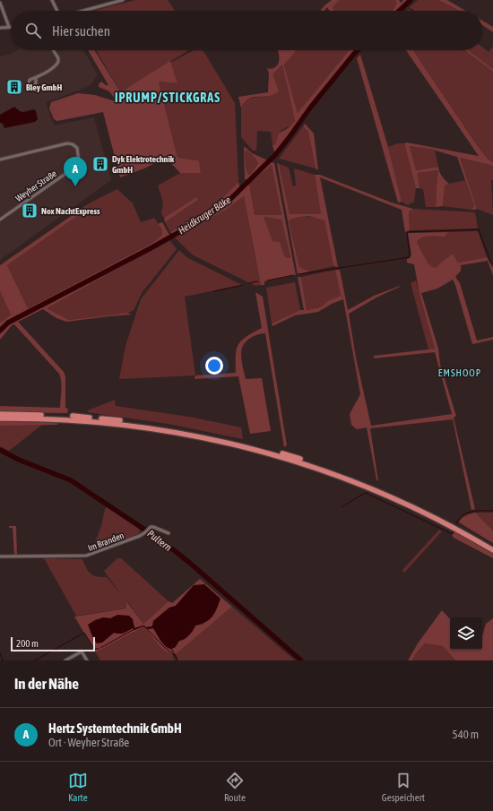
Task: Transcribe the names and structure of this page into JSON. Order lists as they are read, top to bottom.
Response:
{
  "streets": {
    "street": ["Weyher Straße", "Im Branden"]
  },
  "districts": ["IPRUMP/STICKGRAS", "EMSHOOP"],
  "water": ["Heidkruger Bäke", "Pultern"],
  "places": {
    "building": ["Bley GmbH", "Dyk Elektrotechnik GmbH", "Nox NachtExpress"]
  },
  "scale_bar": "200 m",
  "page": {
    "search": "Hier suchen",
    "pins": "A",
    "scale": "200 m",
    "heading": "In der Nähe",
    "list": [
      {
        "mark": "A",
        "name": "Hertz Systemtechnik GmbH",
        "note": "Ort · Weyher Straße",
        "value": "540 m"
      }
    ],
    "nav": ["Karte", "Route", "Gespeichert"]
  }
}
